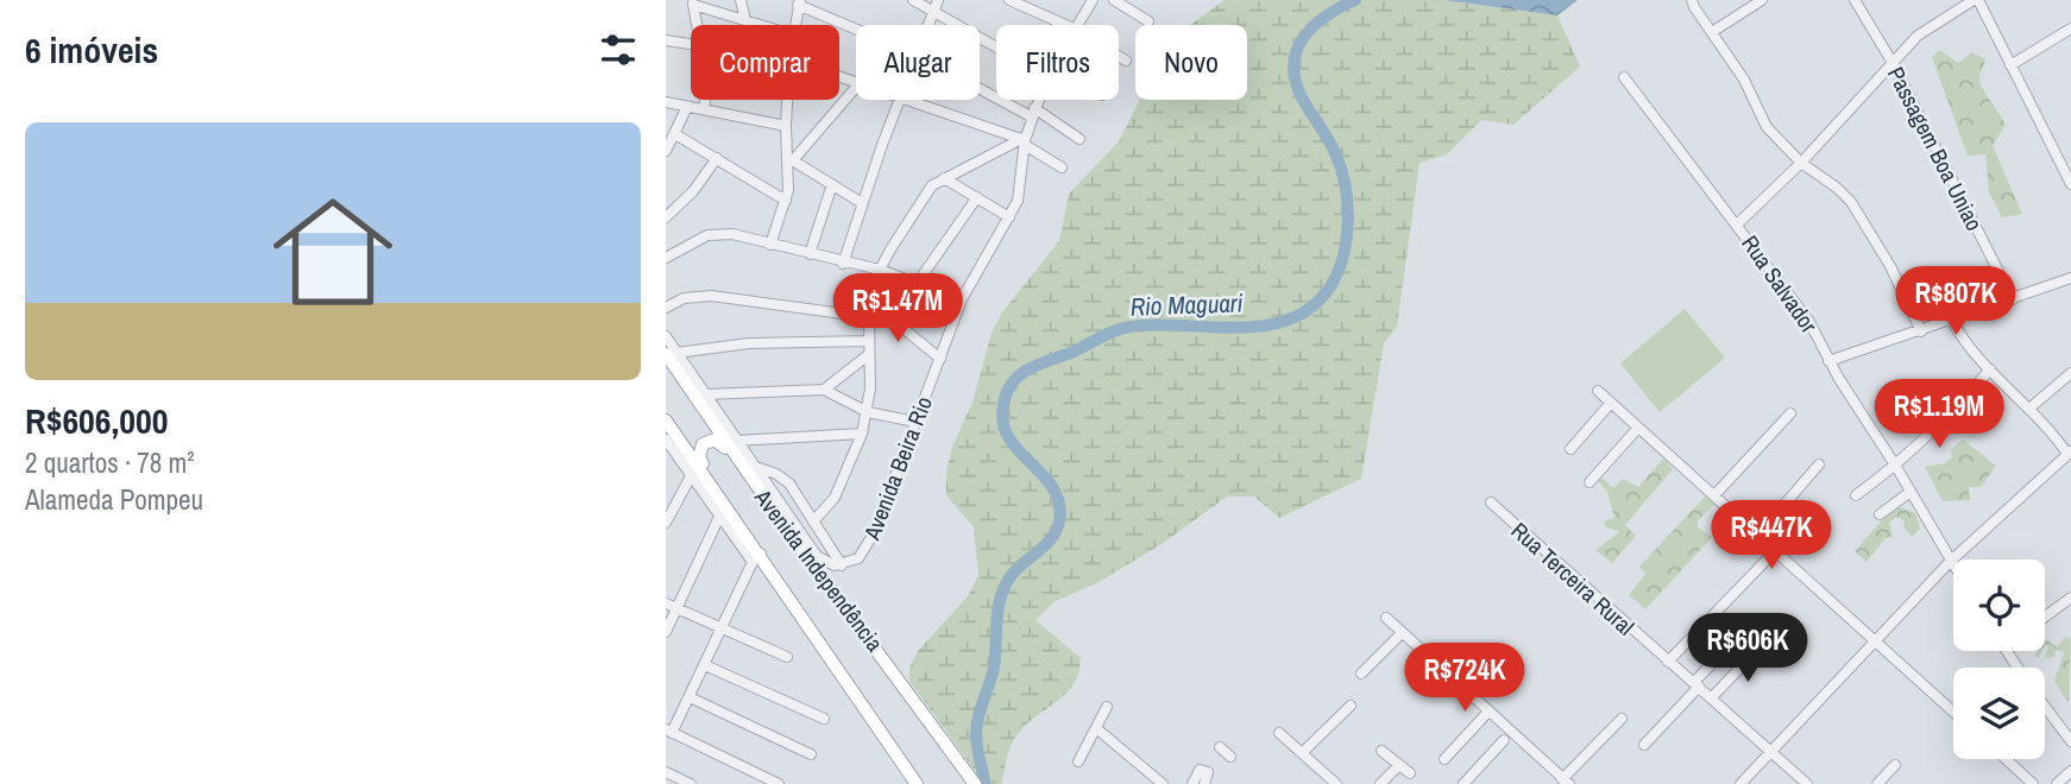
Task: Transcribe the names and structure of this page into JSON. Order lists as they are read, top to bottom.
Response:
{
  "streets": {
    "main road": ["Avenida Independência"],
    "street": [
      "Passagem Boa Uniao",
      "Rua Salvador",
      "Avenida Beira Rio",
      "Rua Terceira Rural"
    ]
  },
  "water": ["Rio Maguari"],
  "page": {
    "heading": "6 imóveis",
    "chip": [
      "Comprar",
      "Alugar",
      "Filtros",
      "Novo"
    ],
    "list": [
      {
        "name": "R$606,000",
        "note": "2 quartos · 78 m² · Alameda Pompeu"
      }
    ],
    "price": [
      "R$807K",
      "R$1.47M",
      "R$1.19M",
      "R$447K",
      "R$606K",
      "R$724K"
    ]
  }
}
